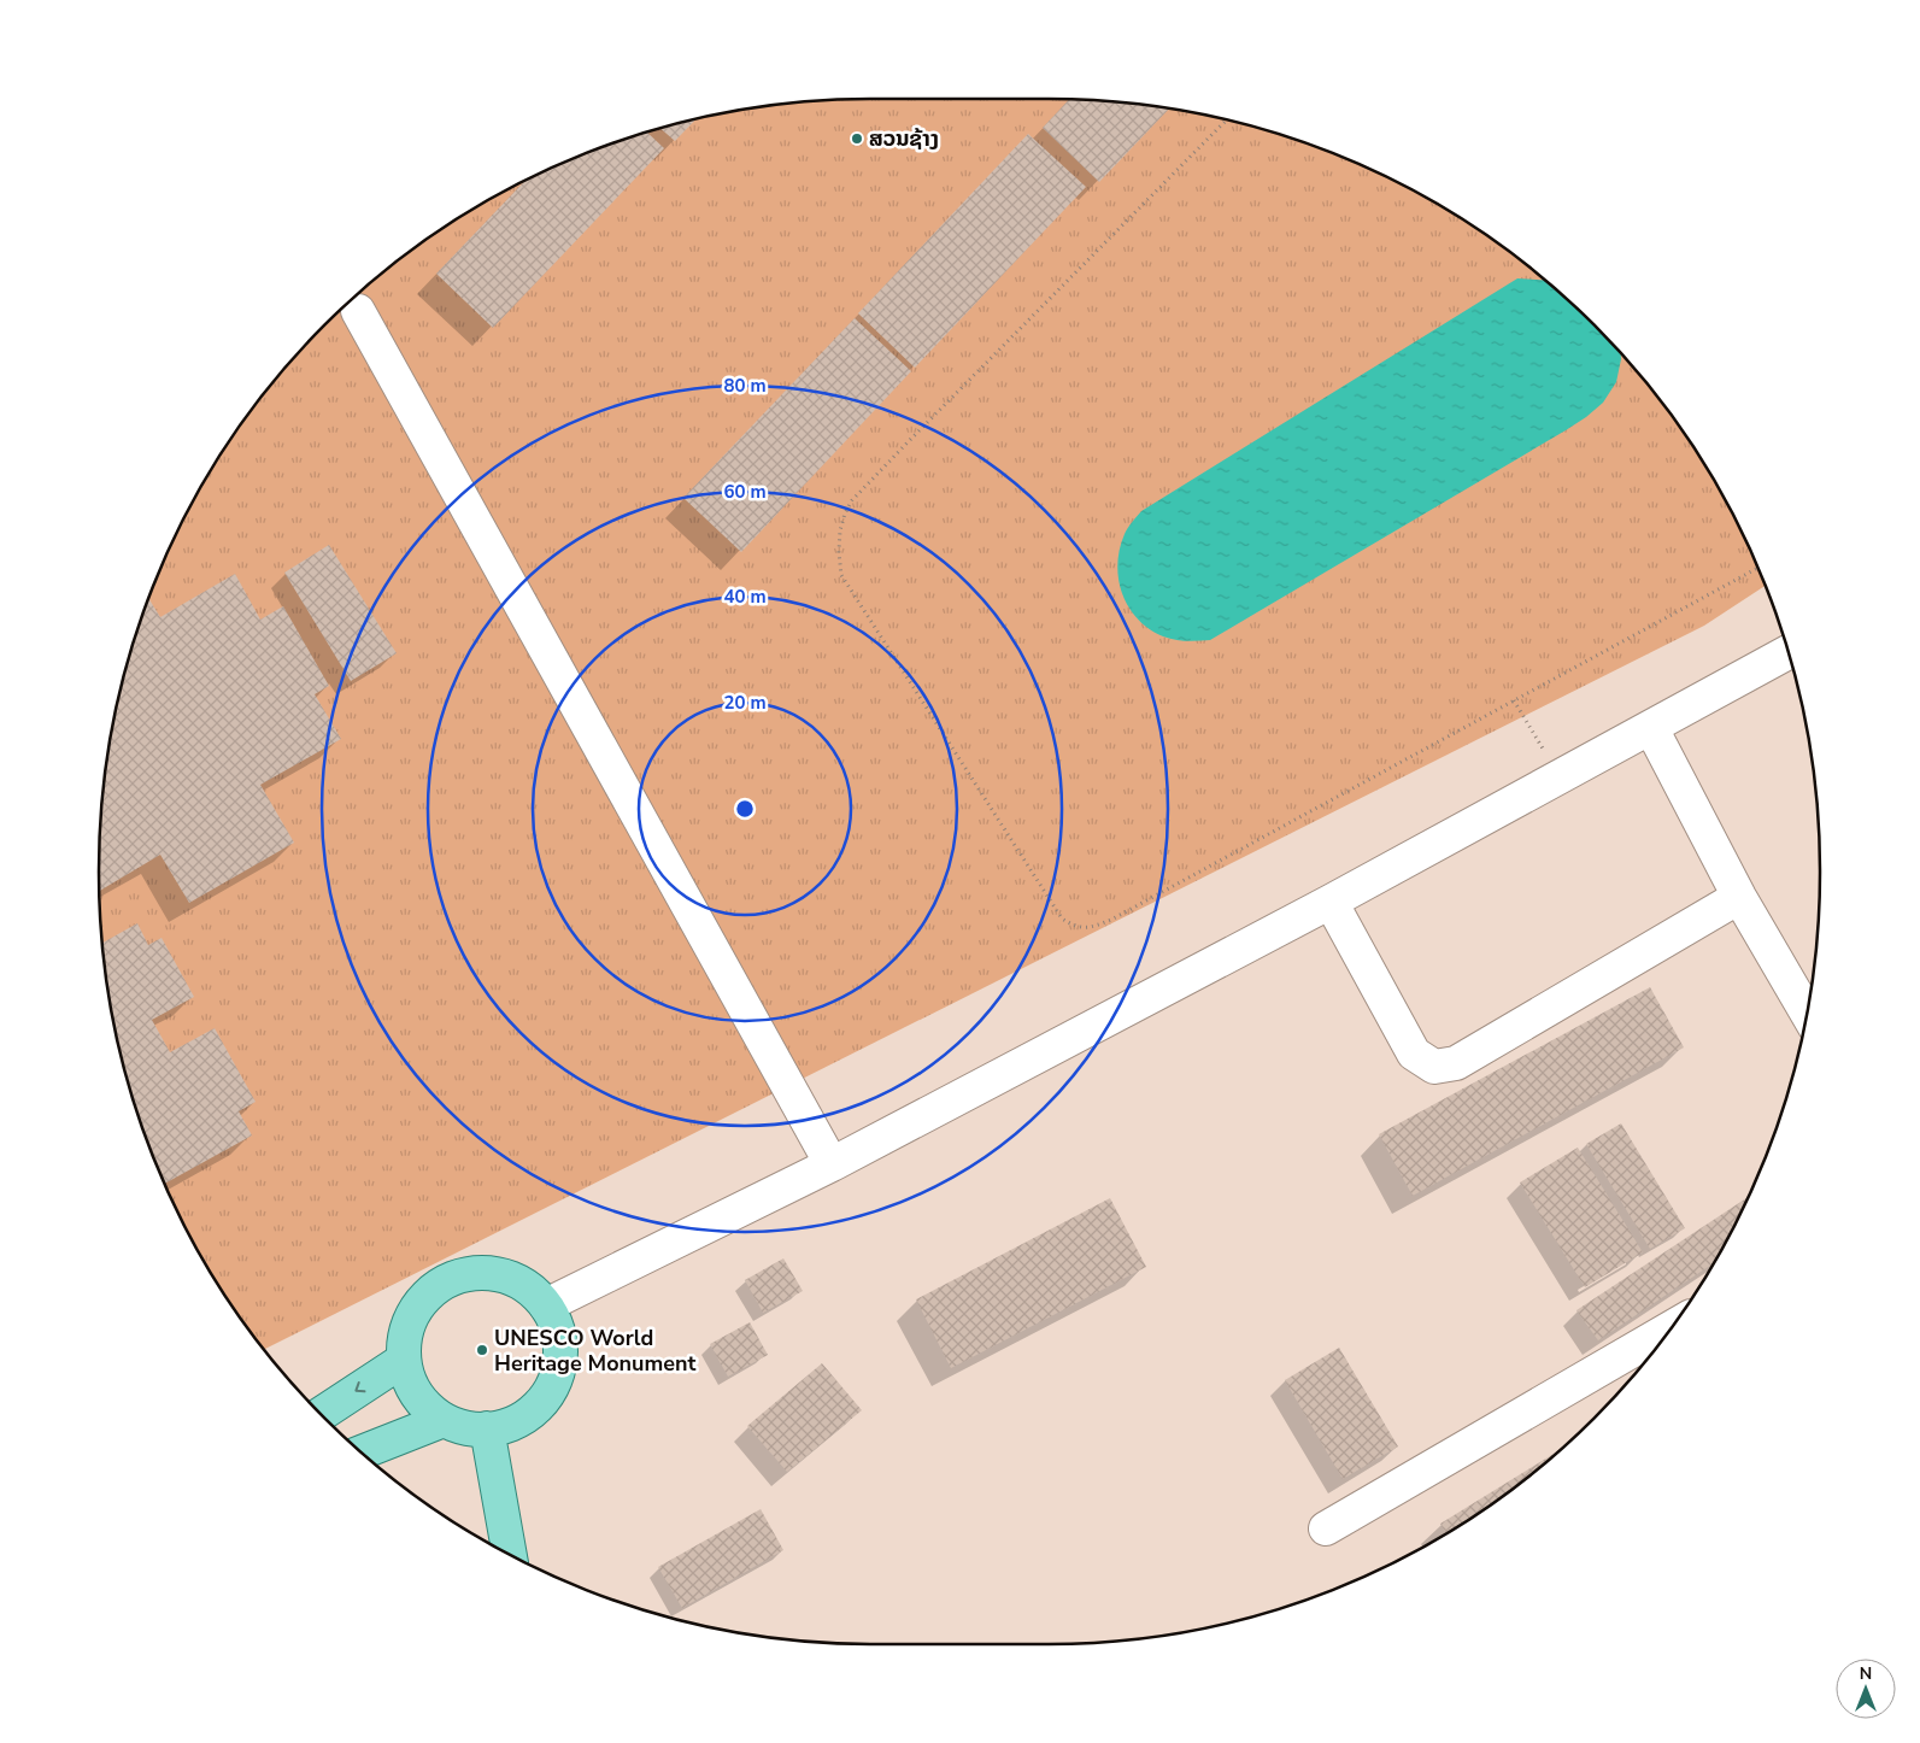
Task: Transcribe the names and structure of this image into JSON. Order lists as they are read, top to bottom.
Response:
{
  "places": ["ສວນຊ້າງ", "UNESCO World Heritage Monument"],
  "north": "top",
  "rings": [
    "80 m",
    "60 m",
    "40 m",
    "20 m"
  ]
}
